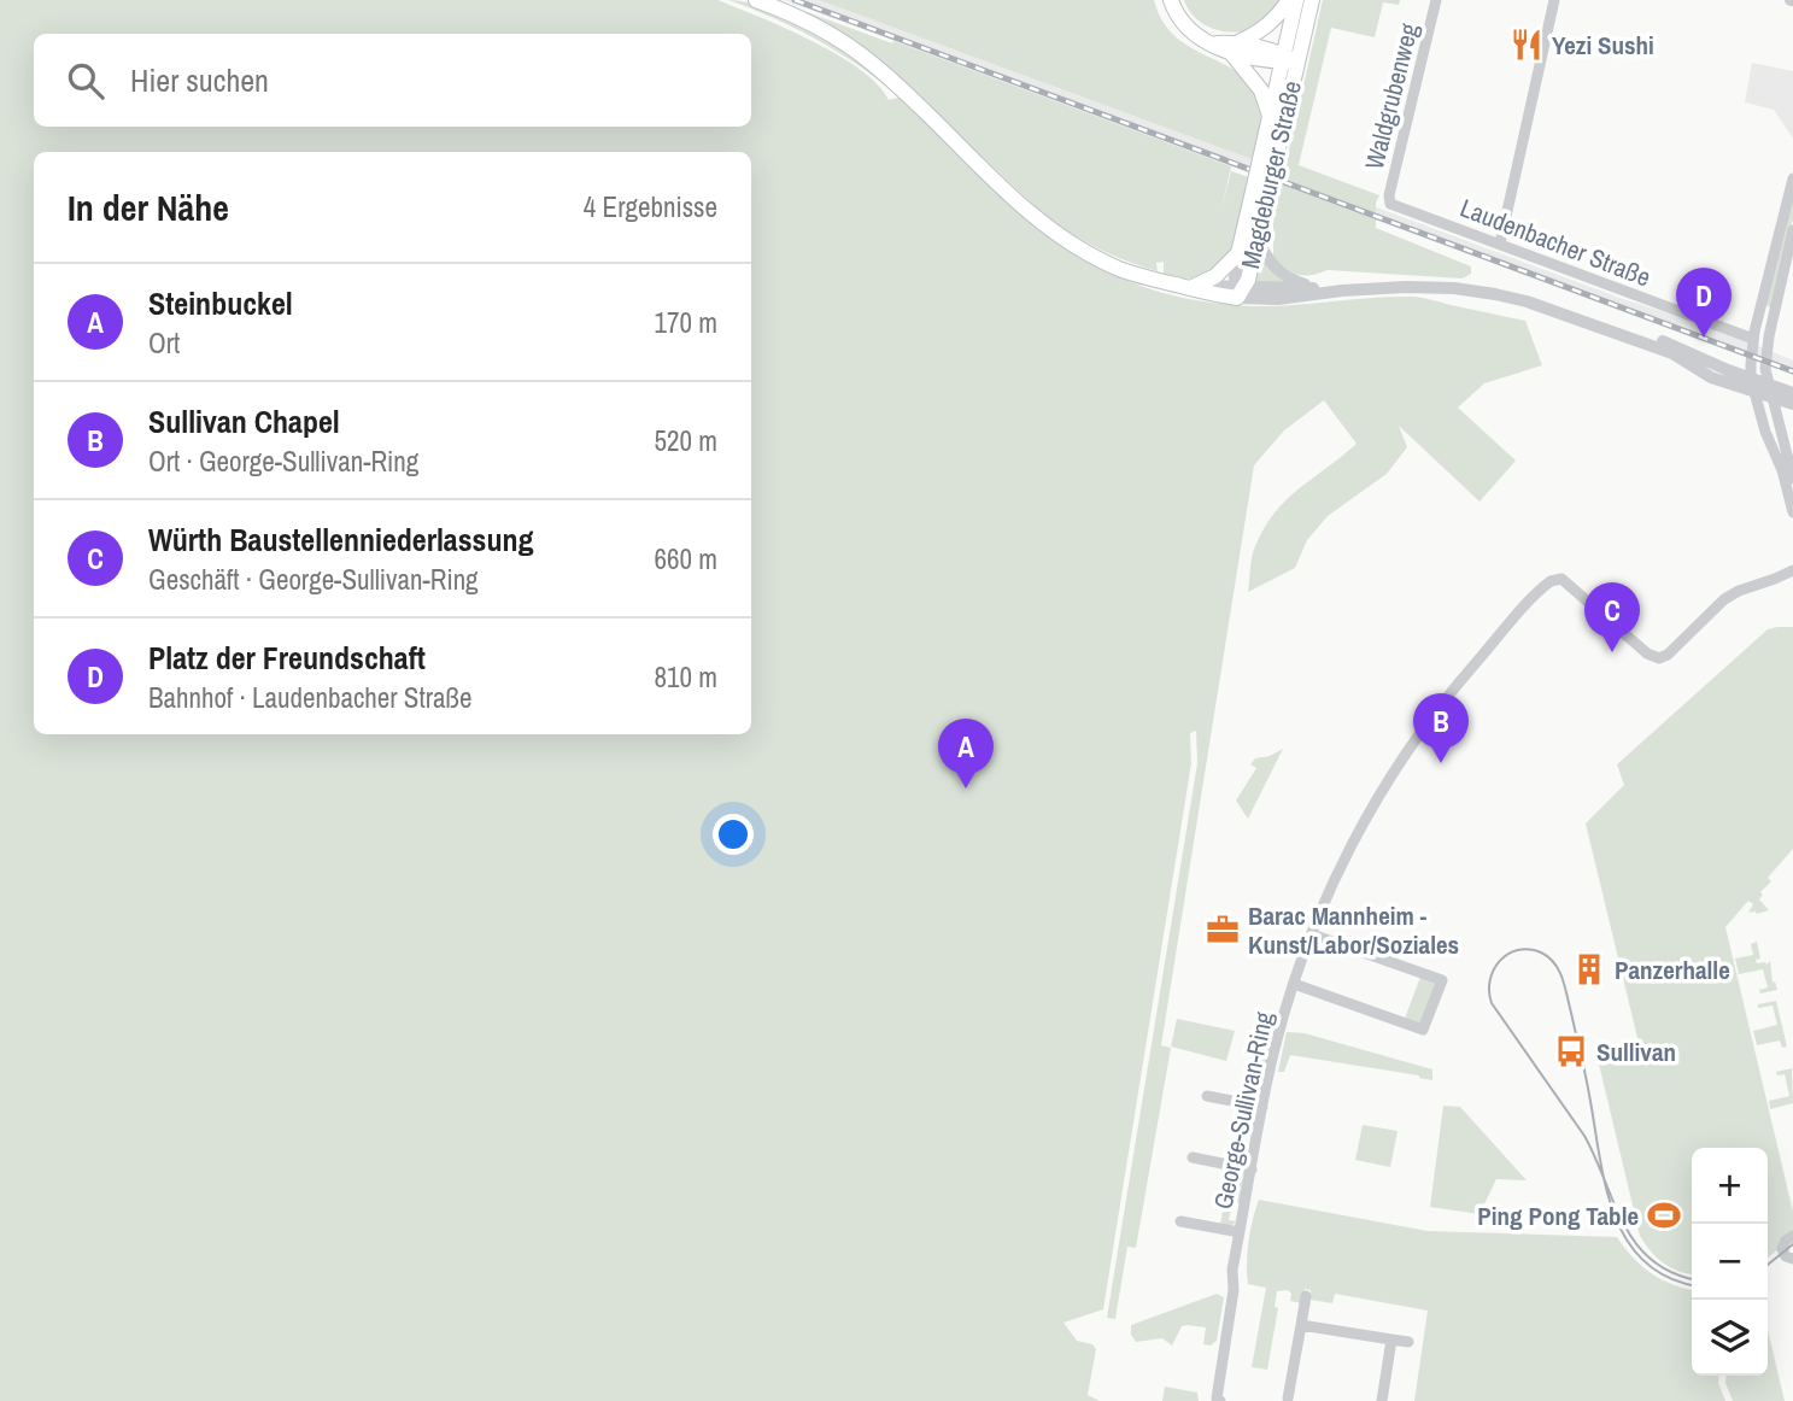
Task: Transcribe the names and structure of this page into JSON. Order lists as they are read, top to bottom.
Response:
{
  "streets": {
    "main road": ["Magdeburger Straße"],
    "street": ["Waldgrubenweg", "Laudenbacher Straße", "George-Sullivan-Ring"]
  },
  "crossings": [
    ["Waldgrubenweg", "Laudenbacher Straße"]
  ],
  "places": {
    "restaurant": ["Yezi Sushi"],
    "office": ["Barac Mannheim - Kunst/Labor/Soziales"],
    "building": ["Panzerhalle"],
    "bus stop": ["Sullivan"],
    "sports": ["Ping Pong Table"]
  },
  "page": {
    "search": "Hier suchen",
    "heading": ["In der Nähe", "4 Ergebnisse"],
    "list": [
      {
        "mark": "A",
        "name": "Steinbuckel",
        "note": "Ort",
        "value": "170 m"
      },
      {
        "mark": "B",
        "name": "Sullivan Chapel",
        "note": "Ort · George-Sullivan-Ring",
        "value": "520 m"
      },
      {
        "mark": "C",
        "name": "Würth Baustellenniederlassung",
        "note": "Geschäft · George-Sullivan-Ring",
        "value": "660 m"
      },
      {
        "mark": "D",
        "name": "Platz der Freundschaft",
        "note": "Bahnhof · Laudenbacher Straße",
        "value": "810 m"
      }
    ],
    "pins": [
      "D",
      "C",
      "B",
      "A"
    ],
    "map_buttons": ["+", "−"]
  }
}
